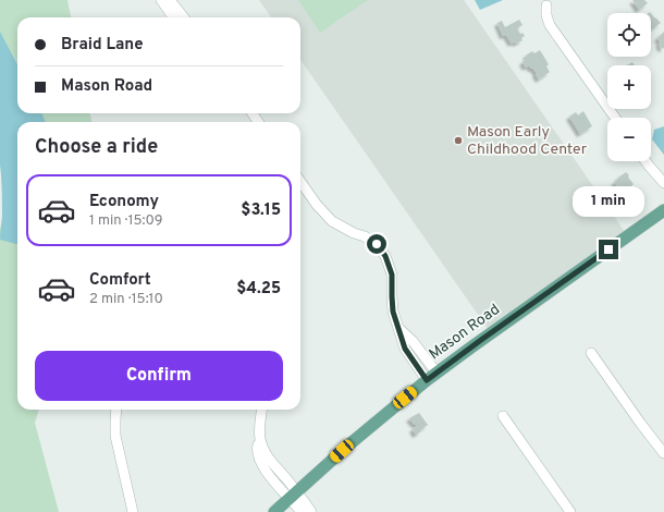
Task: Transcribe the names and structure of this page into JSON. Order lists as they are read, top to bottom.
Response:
{
  "streets": {
    "main road": ["Mason Road"]
  },
  "places": ["Mason Early Childhood Center"],
  "page": {
    "map_buttons": ["+", "−"],
    "banner": ["Braid Lane", "Mason Road"],
    "heading": "Choose a ride",
    "list": [
      {
        "name": "Economy",
        "note": "1 min · 15:09",
        "value": "$3.15"
      },
      {
        "name": "Comfort",
        "note": "2 min · 15:10",
        "value": "$4.25"
      }
    ],
    "bubble": "1 min",
    "buttons": "Confirm"
  }
}
